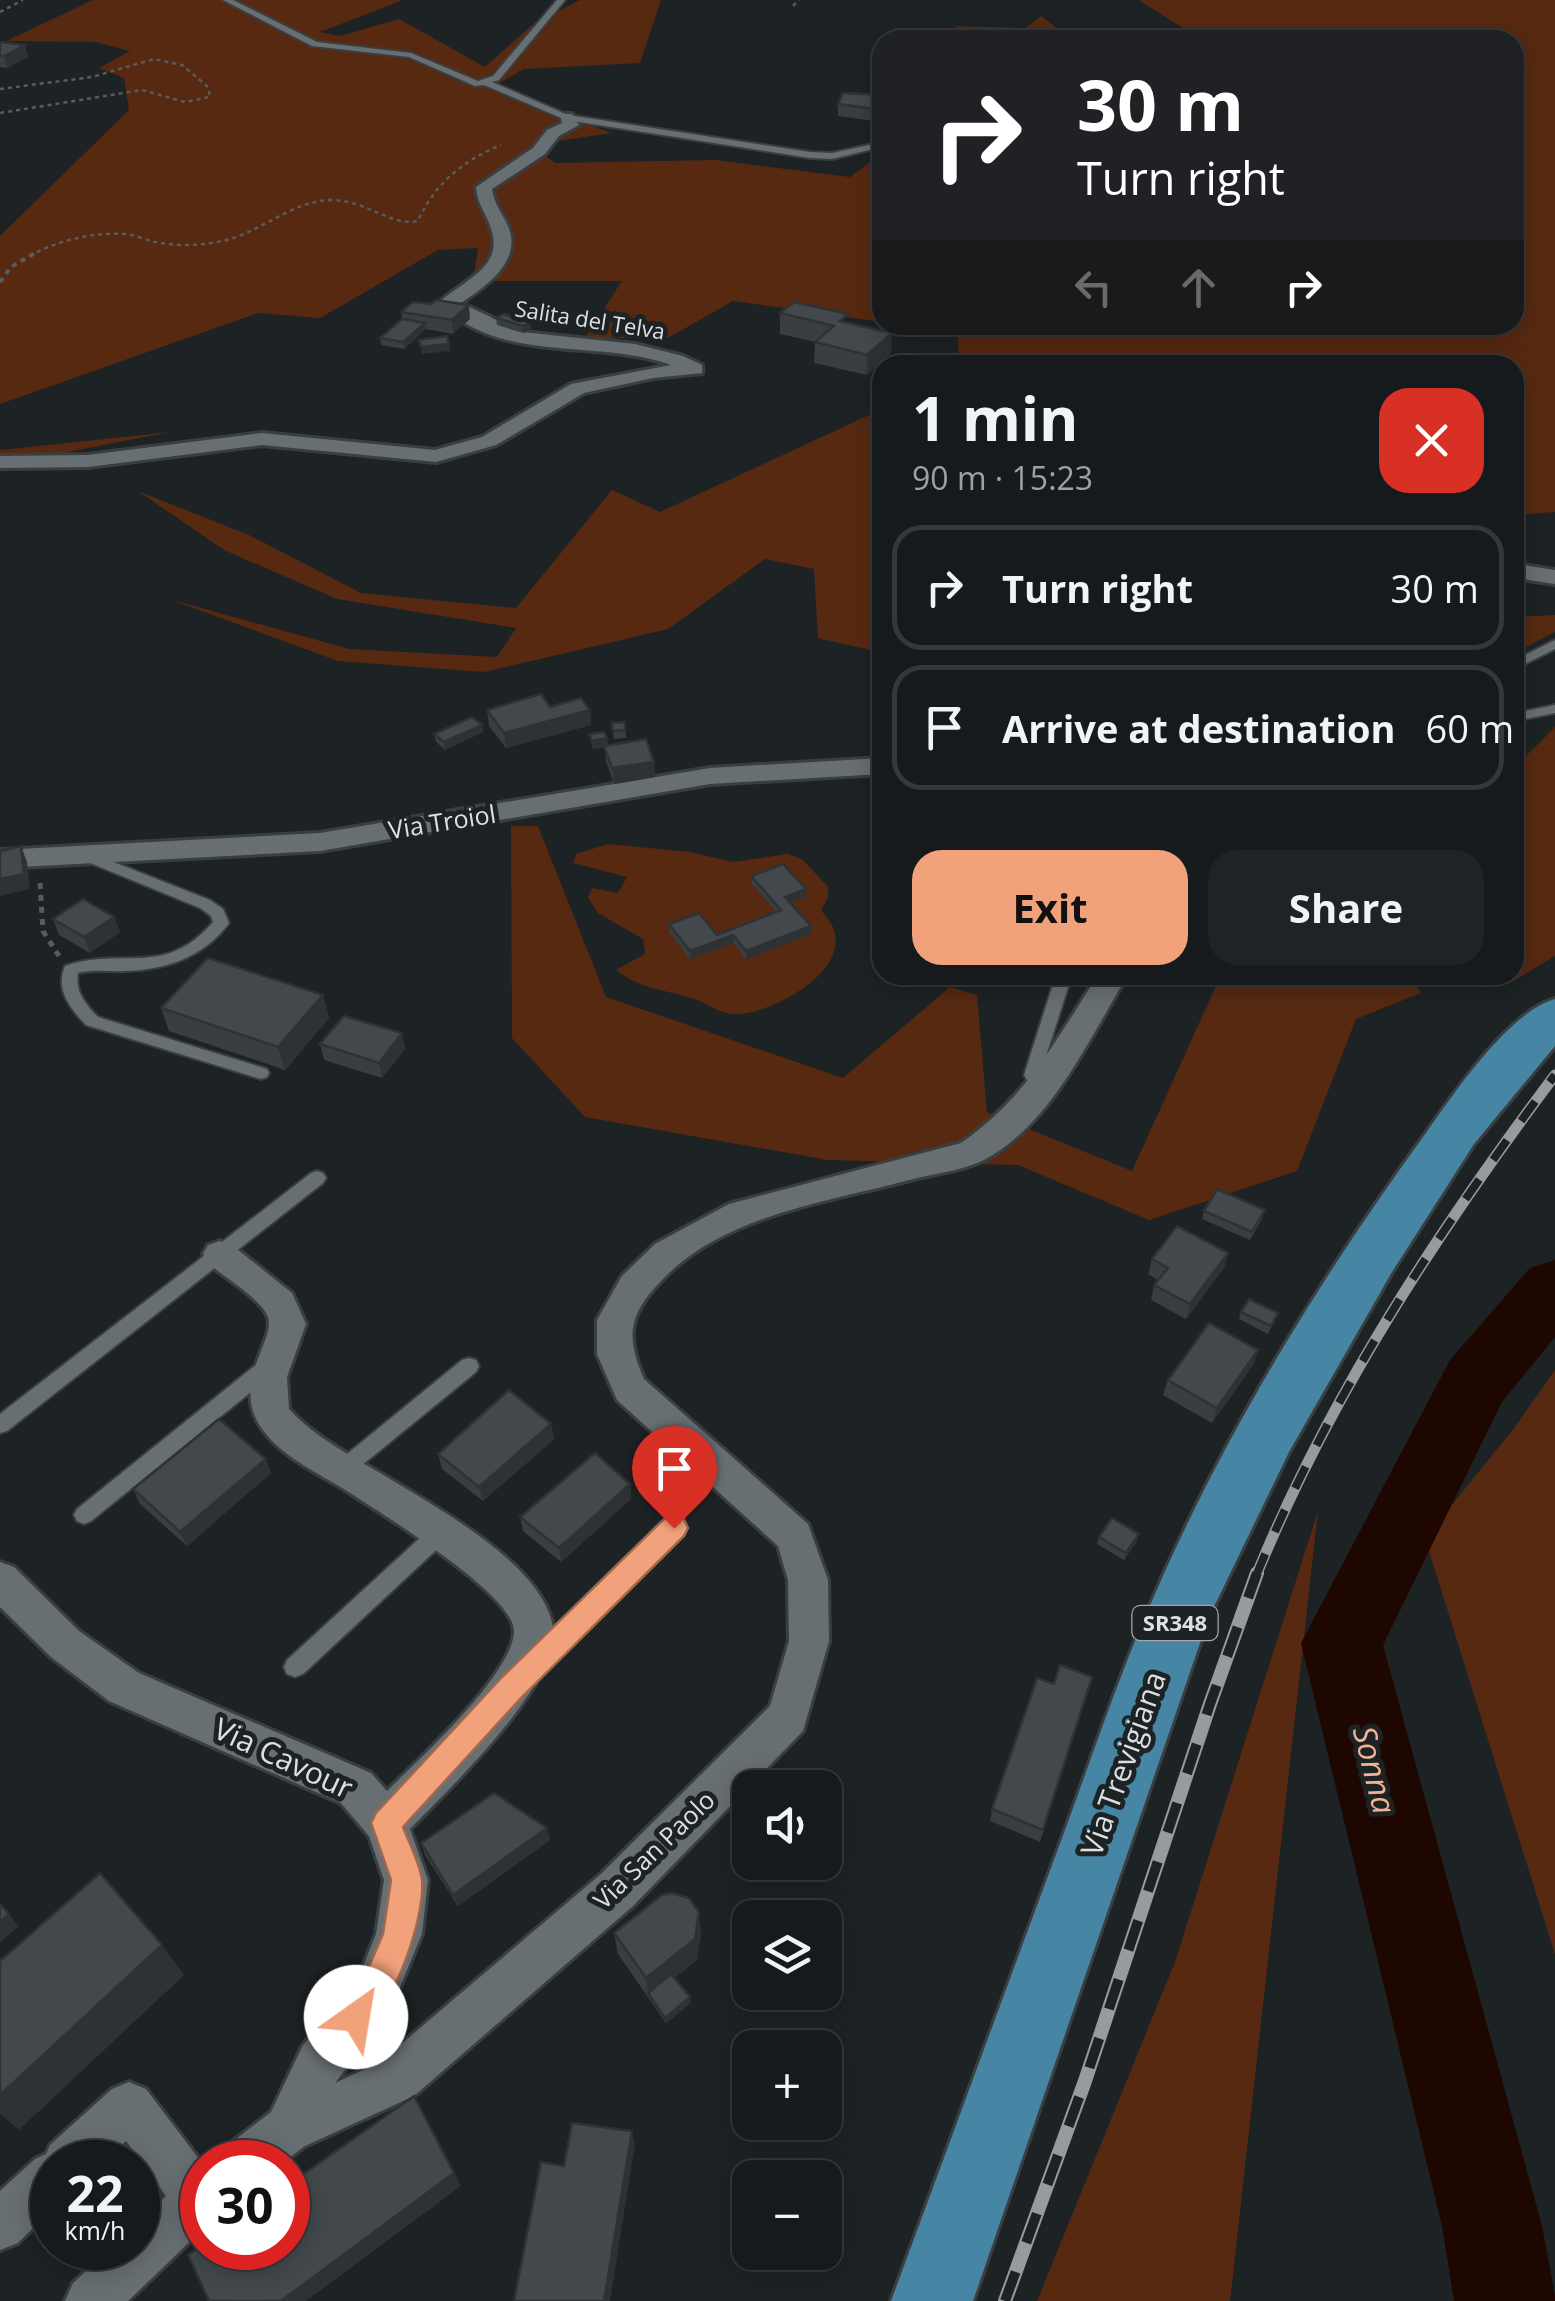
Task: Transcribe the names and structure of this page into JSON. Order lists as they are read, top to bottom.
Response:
{
  "streets": {
    "main road": ["SR348", "Via Trevigiana"],
    "street": [
      "Salita del Telva",
      "Via Troiol",
      "Via Cavour",
      "Via San Paolo"
    ]
  },
  "crossings": [
    ["Via Cavour", "Via San Paolo"]
  ],
  "water": ["Sonna"],
  "page": {
    "turn": ["30 m", "Turn right"],
    "heading": ["1 min", "90 m · 15:23"],
    "list": [
      {
        "name": "Turn right",
        "value": "30 m"
      },
      {
        "name": "Arrive at destination",
        "value": "60 m"
      }
    ],
    "buttons": ["Exit", "Share"],
    "map_buttons": ["+", "−"],
    "speed": "22 km/h",
    "limit": "30"
  }
}
